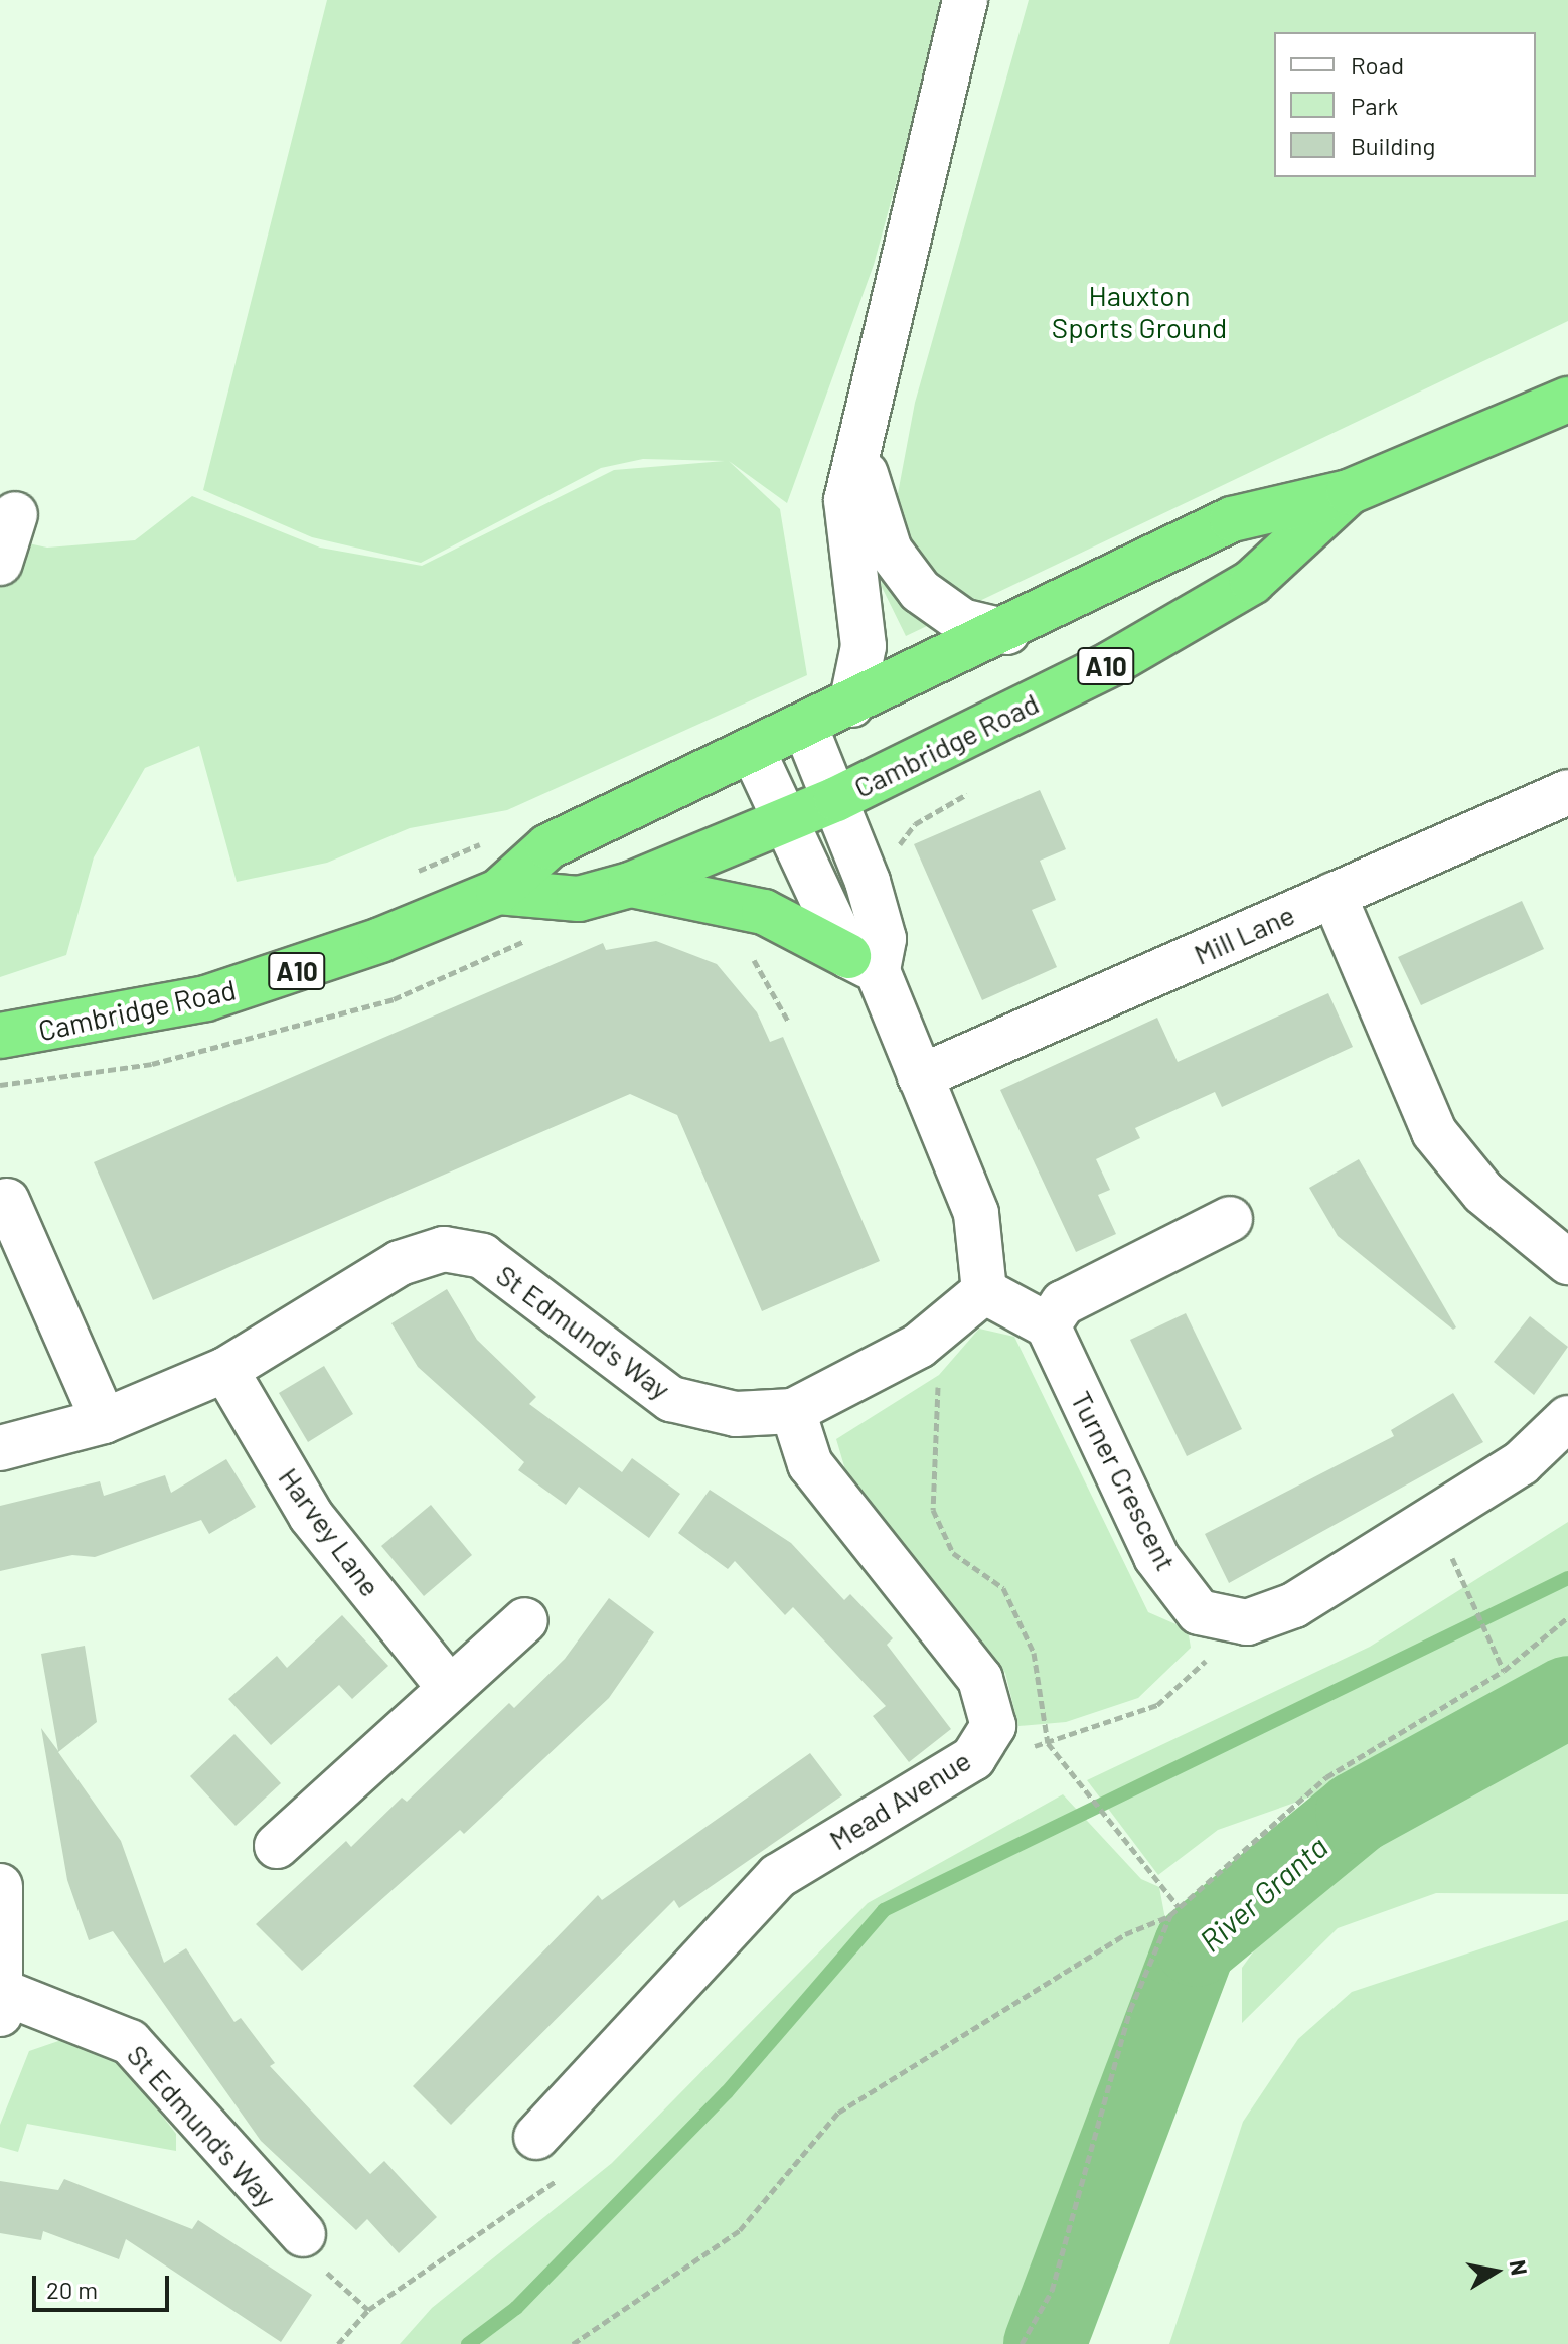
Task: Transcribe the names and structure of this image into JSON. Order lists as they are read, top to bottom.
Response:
{
  "streets": {
    "highway": ["A10", "Cambridge Road"],
    "street": [
      "Mill Lane",
      "St Edmund's Way",
      "Turner Crescent",
      "Harvey Lane",
      "Mead Avenue"
    ]
  },
  "crossings": [
    ["St Edmund's Way", "Harvey Lane"],
    ["St Edmund's Way", "Mead Avenue"]
  ],
  "water": ["River Granta"],
  "parks": ["Hauxton Sports Ground"],
  "legend": ["Road", "Park", "Building"],
  "scale_bar": "20 m",
  "north": "right"
}
